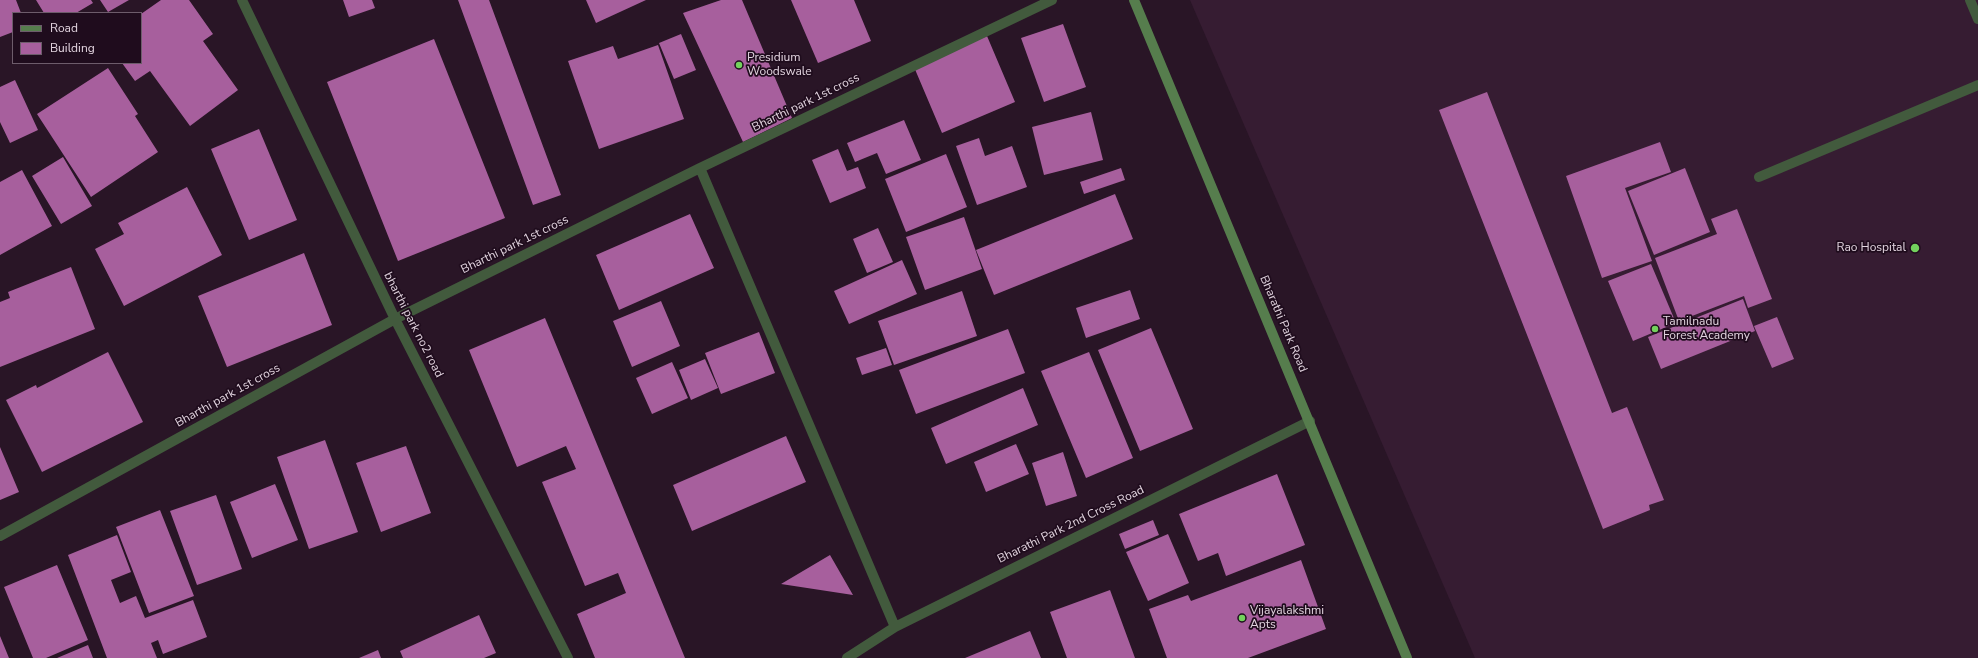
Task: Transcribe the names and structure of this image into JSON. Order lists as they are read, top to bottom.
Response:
{
  "streets": {
    "main road": ["Bharathi Park Road"],
    "street": ["Bharthi park 1st cross", "bharthi park no2 road", "Bharathi Park 2nd Cross Road"]
  },
  "crossings": [
    ["Bharthi park 1st cross", "bharthi park no2 road"],
    ["Bharathi Park Road", "Bharathi Park 2nd Cross Road"]
  ],
  "places": [
    "Presidium Woodswale",
    "Rao Hospital",
    "Tamilnadu Forest Academy",
    "Vijayalakshmi Apts"
  ],
  "legend": ["Road", "Building"]
}
